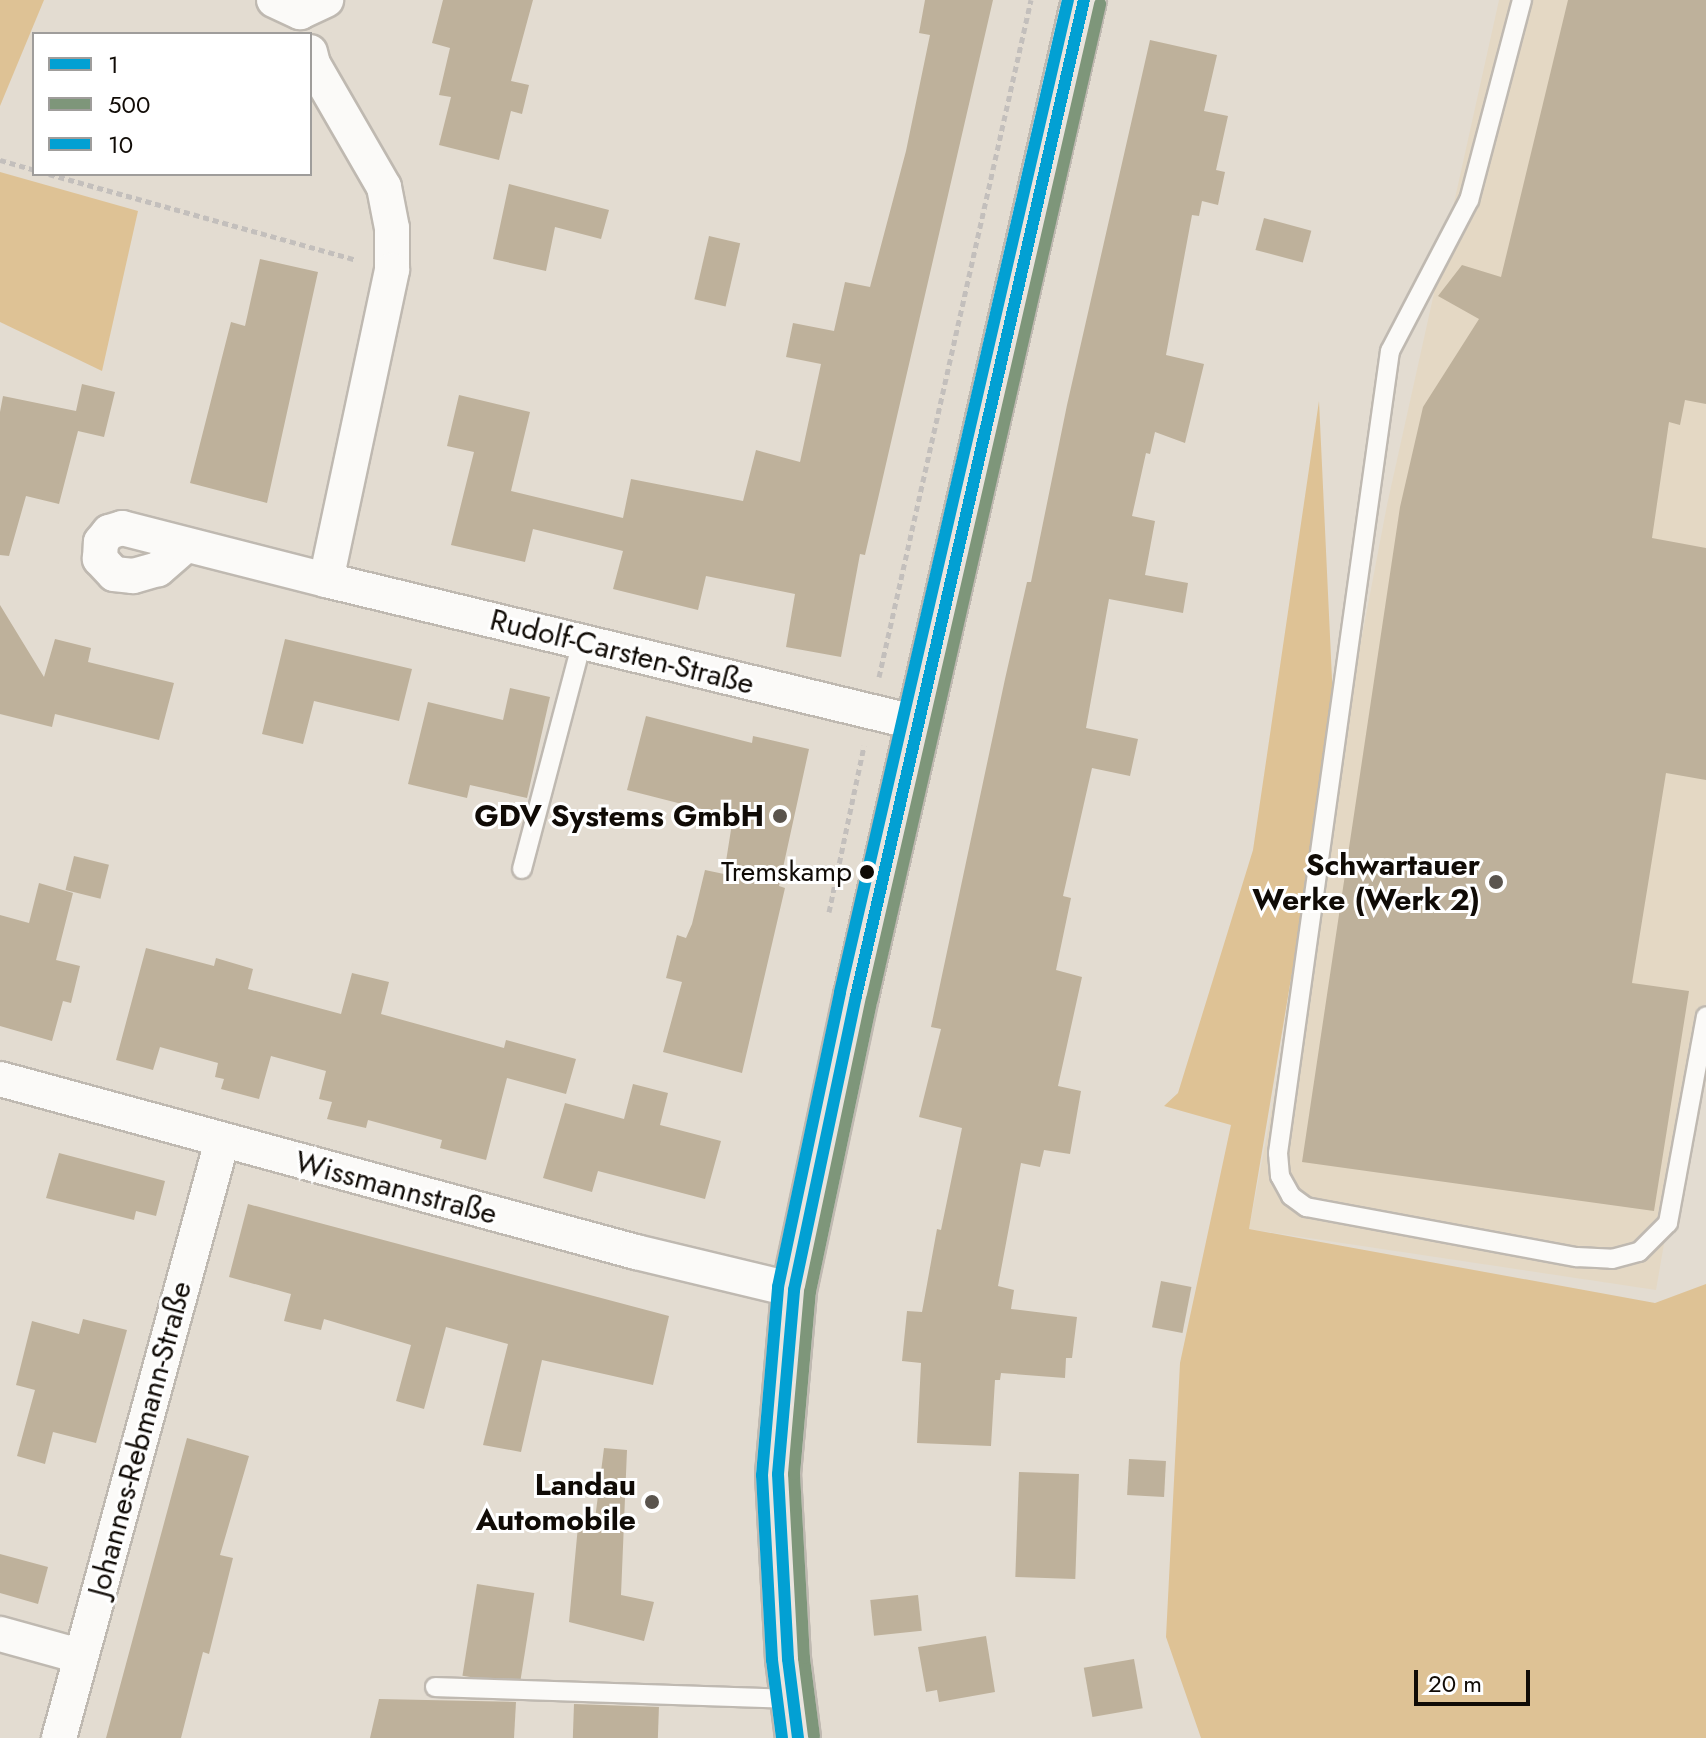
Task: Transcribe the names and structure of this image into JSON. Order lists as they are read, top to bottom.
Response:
{
  "streets": {
    "street": ["Rudolf-Carsten-Straße", "Wissmannstraße", "Johannes-Rebmann-Straße"]
  },
  "crossings": [
    ["Wissmannstraße", "Johannes-Rebmann-Straße"]
  ],
  "places": [
    "GDV Systems GmbH",
    "Tremskamp",
    "Schwartauer Werke (Werk 2)",
    "Landau Automobile"
  ],
  "lines": ["transit line 1", "transit line 10", "transit line 500"],
  "legend": ["1", "500", "10"],
  "scale_bar": "20 m"
}
